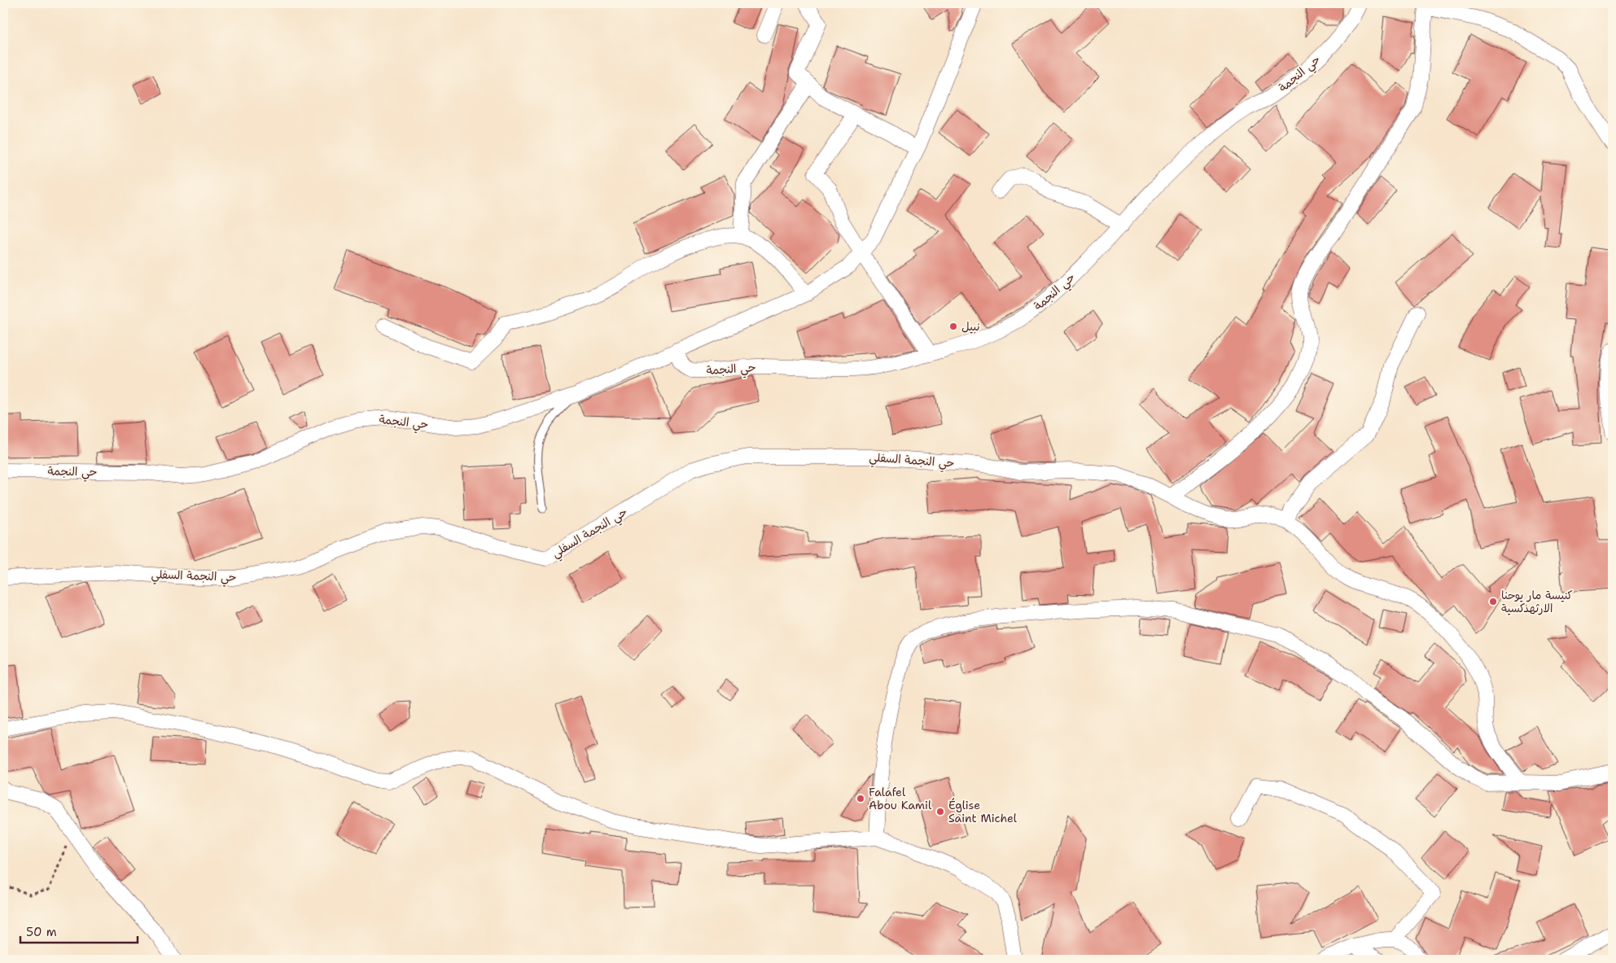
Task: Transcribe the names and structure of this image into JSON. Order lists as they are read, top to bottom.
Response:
{
  "streets": {
    "street": ["حي النجمة", "حي النجمة السفلي"]
  },
  "places": [
    "نبيل",
    "كنيسة مار يوحنا الارثهذكسية",
    "Falafel Abou Kamil",
    "Église Saint Michel"
  ],
  "scale_bar": "50 m"
}
